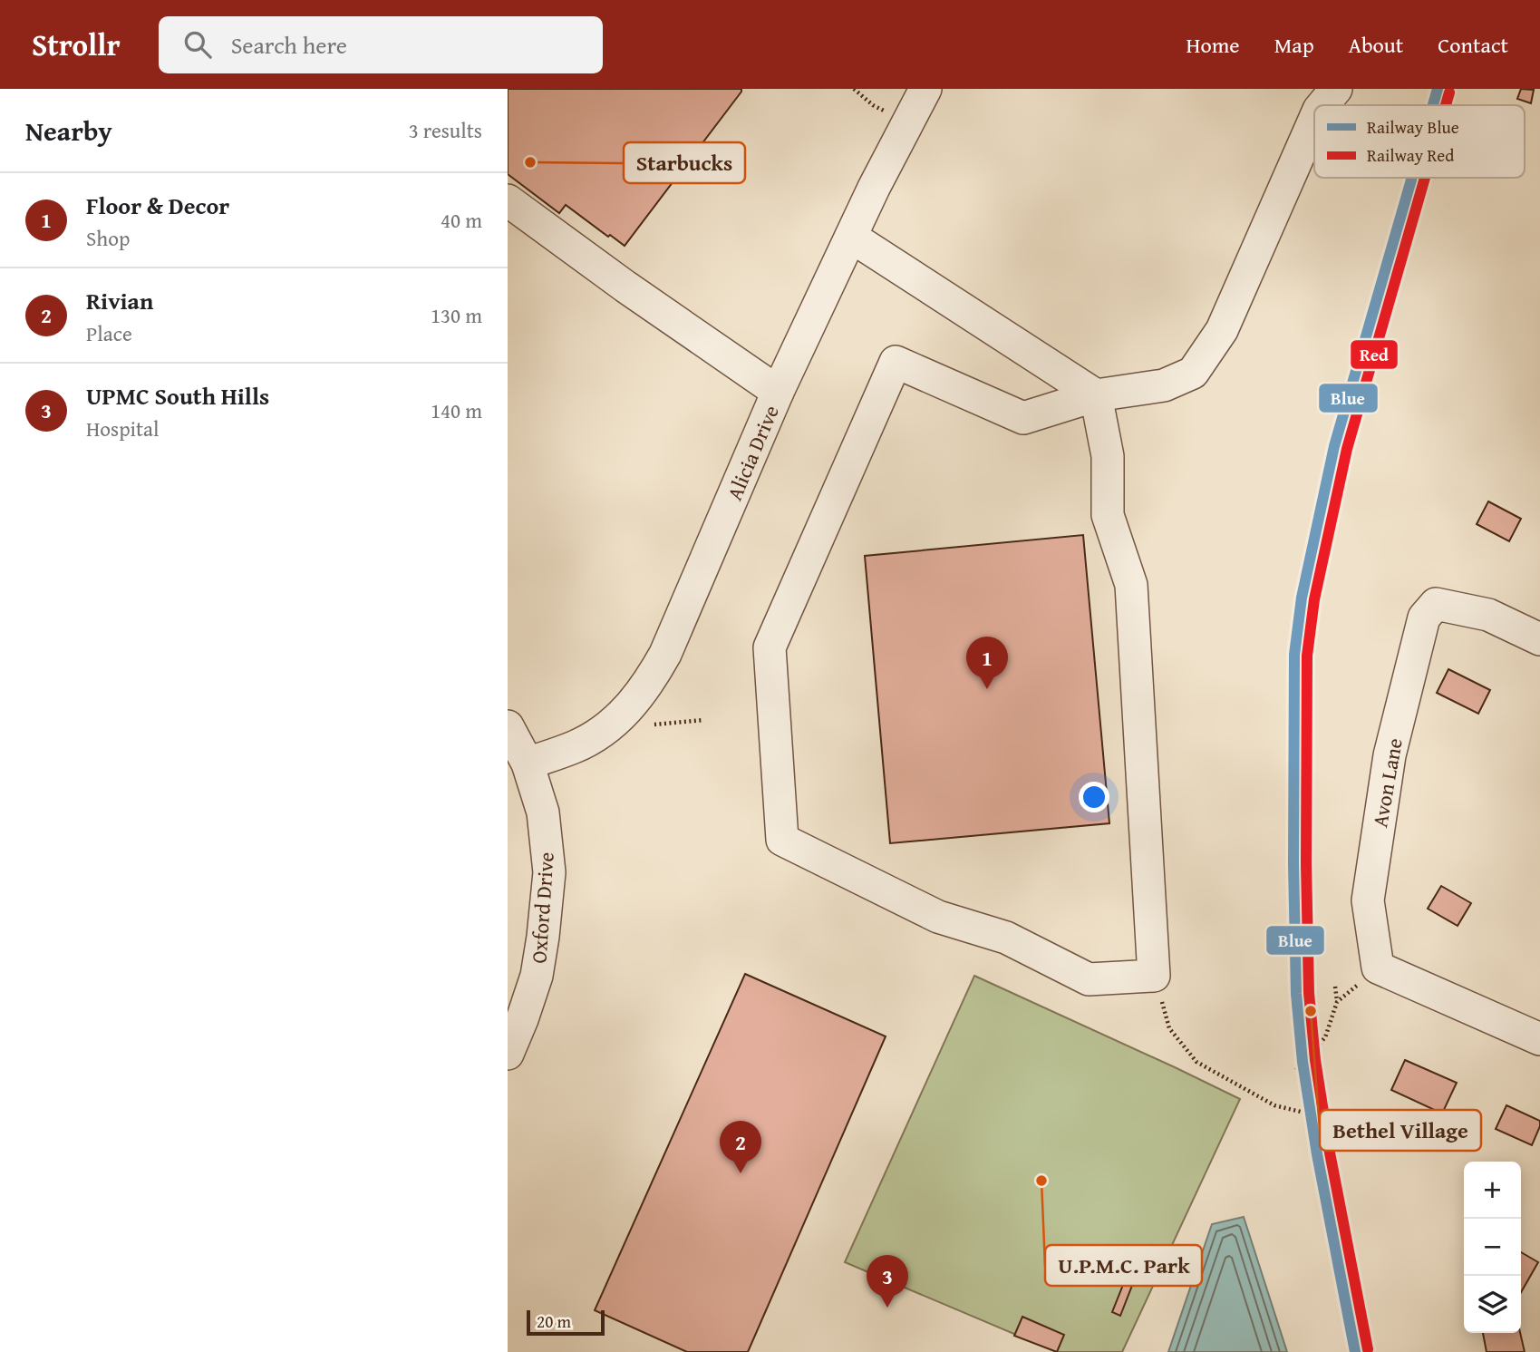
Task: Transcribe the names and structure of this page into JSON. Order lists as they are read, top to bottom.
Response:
{
  "streets": {
    "street": ["Alicia Drive", "Avon Lane", "Oxford Drive"]
  },
  "crossings": [
    ["Alicia Drive", "Oxford Drive"]
  ],
  "places": ["Starbucks", "Bethel Village", "U.P.M.C. Park"],
  "lines": ["rail line Blue", "rail line Red"],
  "legend": ["Railway Blue", "Railway Red"],
  "scale_bar": "20 m",
  "page": {
    "header": "Strollr",
    "search": "Search here",
    "nav": [
      "Home",
      "Map",
      "About",
      "Contact"
    ],
    "heading": ["Nearby", "3 results"],
    "list": [
      {
        "mark": "1",
        "name": "Floor & Decor",
        "note": "Shop",
        "value": "40 m"
      },
      {
        "mark": "2",
        "name": "Rivian",
        "note": "Place",
        "value": "130 m"
      },
      {
        "mark": "3",
        "name": "UPMC South Hills",
        "note": "Hospital",
        "value": "140 m"
      }
    ],
    "pins": ["1", "2", "3"],
    "map_buttons": ["+", "−"],
    "scale": "20 m"
  }
}
